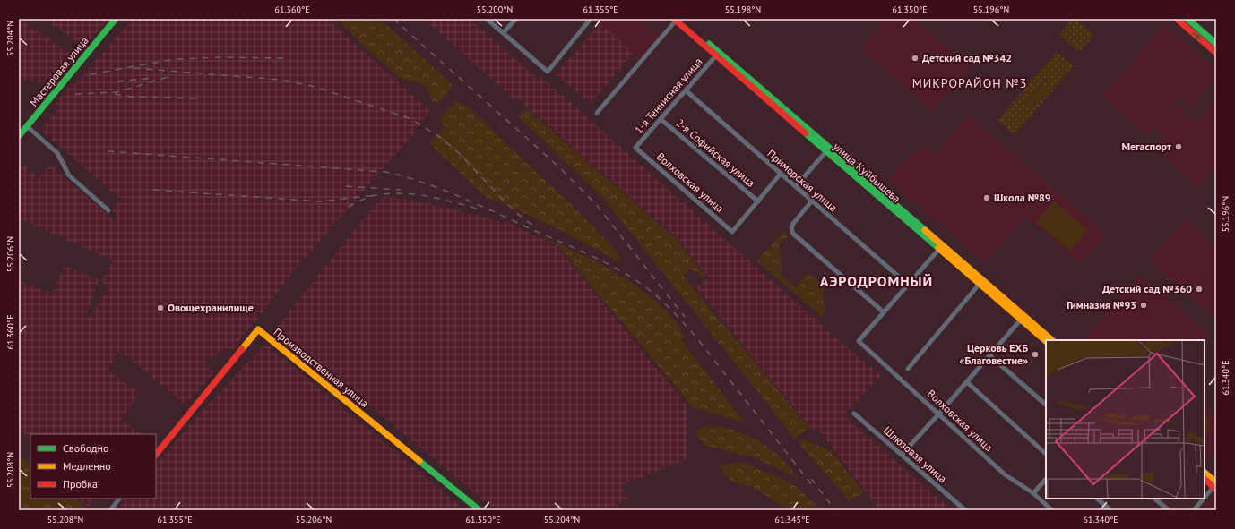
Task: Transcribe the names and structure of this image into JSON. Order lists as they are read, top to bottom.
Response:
{
  "streets": {
    "main road": ["Мастеровая улица", "улица Куйбышева", "Производственная улица"],
    "street": [
      "1-я Теннисная улица",
      "2-я Софийская улица",
      "Приморская улица",
      "Волховская улица",
      "Шлюзовая улица"
    ]
  },
  "crossings": [
    ["1-я Теннисная улица", "2-я Софийская улица"],
    ["1-я Теннисная улица", "улица Куйбышева"],
    ["1-я Теннисная улица", "Приморская улица"],
    ["1-я Теннисная улица", "Волховская улица"],
    ["2-я Софийская улица", "Волховская улица"]
  ],
  "districts": ["МИКРОРАЙОН №3", "АЭРОДРОМНЫЙ"],
  "places": [
    "Детский сад №342",
    "Мегаспорт",
    "Школа №89",
    "Детский сад №360",
    "Гимназия №93",
    "Овощехранилище",
    "Церковь ЕХБ «Благовестие»"
  ],
  "legend": ["Свободно", "Медленно", "Пробка"],
  "coordinates": [
    "61.360°E",
    "55.200°N",
    "61.355°E",
    "55.198°N",
    "61.350°E",
    "55.196°N",
    "55.204°N",
    "55.206°N",
    "61.340°E",
    "55.208°N",
    "61.345°E"
  ]
}
